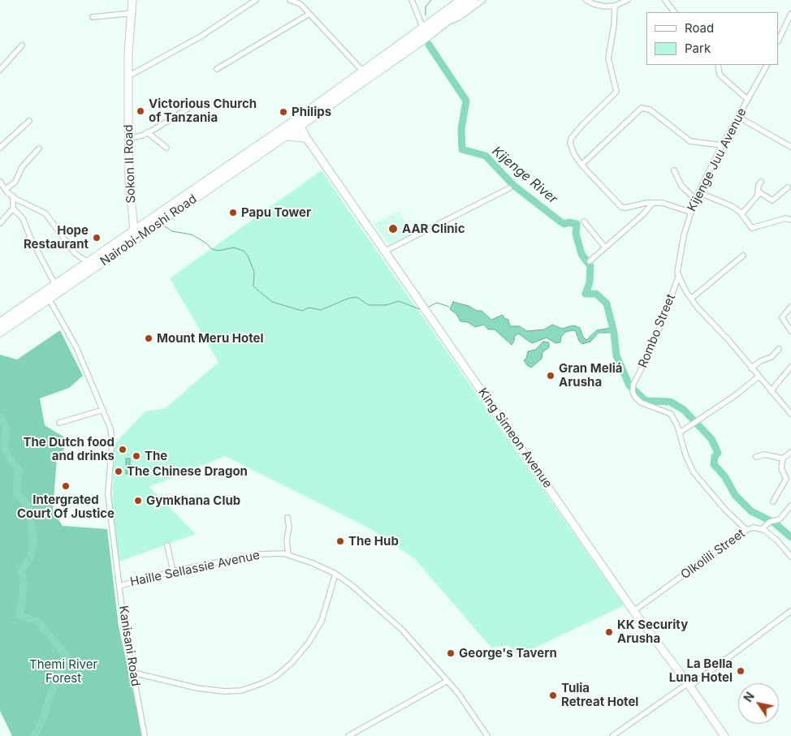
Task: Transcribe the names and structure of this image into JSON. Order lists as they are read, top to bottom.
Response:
{
  "streets": {
    "highway": ["Nairobi-Moshi Road"],
    "main road": ["Sokon II Road", "King Simeon Avenue"],
    "street": [
      "Kijenge Juu Avenue",
      "Rombo Street",
      "Olkolili Street",
      "Haille Sellassie Avenue",
      "Kanisani Road"
    ]
  },
  "crossings": [
    ["Kijenge Juu Avenue", "Rombo Street"],
    ["Sokon II Road", "Nairobi-Moshi Road"],
    ["Nairobi-Moshi Road", "King Simeon Avenue"],
    ["Nairobi-Moshi Road", "Kanisani Road"],
    ["King Simeon Avenue", "Olkolili Street"],
    ["Haille Sellassie Avenue", "Kanisani Road"]
  ],
  "water": ["Kijenge River"],
  "parks": ["Themi River Forest"],
  "places": [
    "Victorious Church of Tanzania",
    "Philips",
    "Papu Tower",
    "AAR Clinic",
    "Hope Restaurant",
    "Mount Meru Hotel",
    "Gran Meliá Arusha",
    "The Dutch food and drinks",
    "The",
    "The Chinese Dragon",
    "Intergrated Court Of Justice",
    "Gymkhana Club",
    "The Hub",
    "KK Security Arusha",
    "George's Tavern",
    "La Bella Luna Hotel",
    "Tulia Retreat Hotel"
  ],
  "legend": ["Road", "Park"],
  "north": "top left"
}
